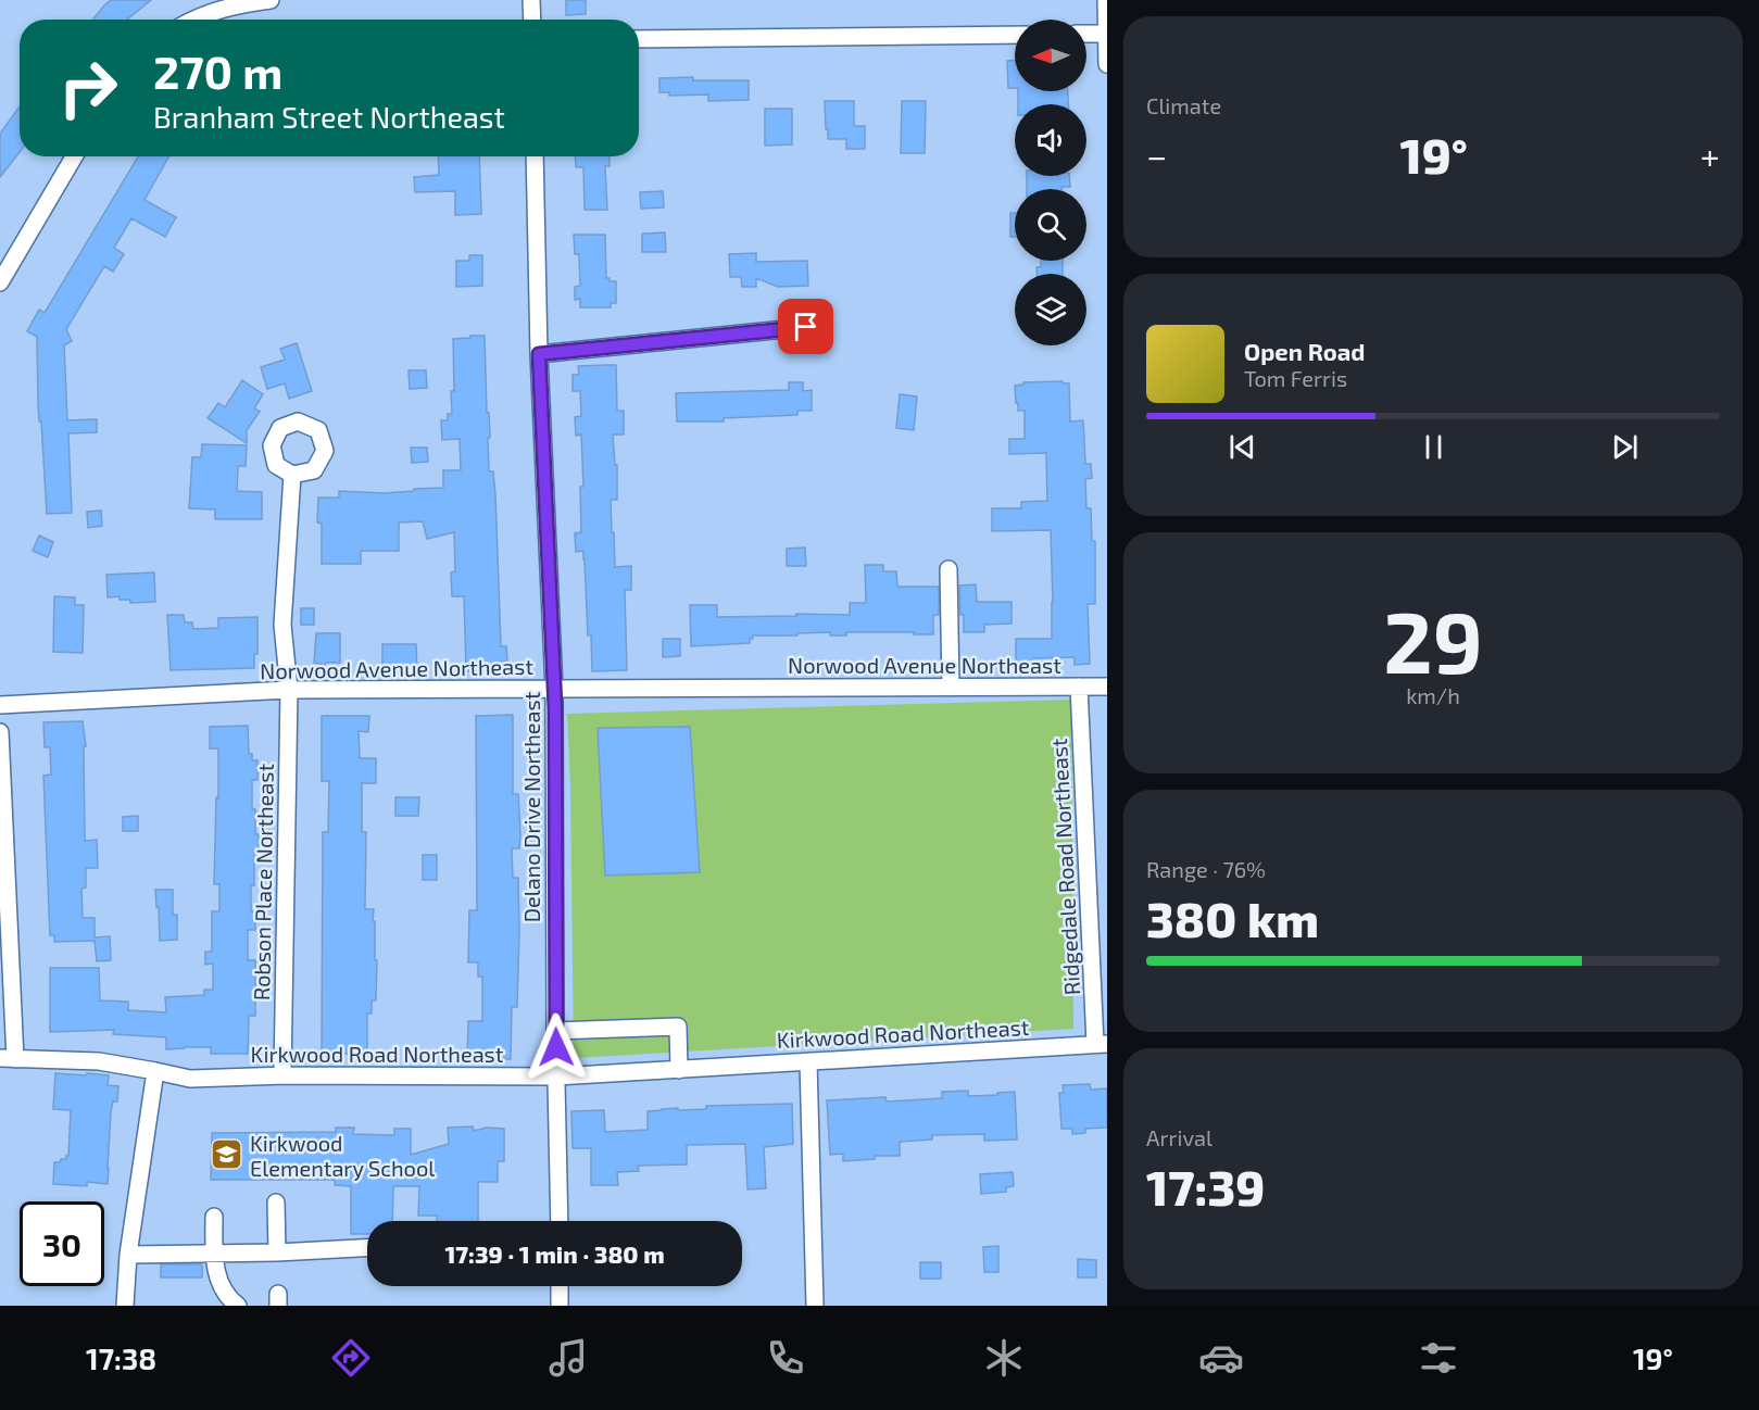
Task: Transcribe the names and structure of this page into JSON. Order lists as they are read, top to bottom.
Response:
{
  "streets": {
    "street": [
      "Norwood Avenue Northeast",
      "Delano Drive Northeast",
      "Ridgedale Road Northeast",
      "Robson Place Northeast",
      "Kirkwood Road Northeast"
    ]
  },
  "crossings": [
    ["Norwood Avenue Northeast", "Delano Drive Northeast"],
    ["Norwood Avenue Northeast", "Ridgedale Road Northeast"],
    ["Norwood Avenue Northeast", "Robson Place Northeast"],
    ["Delano Drive Northeast", "Kirkwood Road Northeast"],
    ["Ridgedale Road Northeast", "Kirkwood Road Northeast"],
    ["Robson Place Northeast", "Kirkwood Road Northeast"]
  ],
  "places": {
    "school or university": ["Kirkwood Elementary School"]
  },
  "north": "left",
  "page": {
    "tile": [
      "Climate",
      ["29", "km/h"],
      ["Range · 76%", "380 km"],
      ["Arrival", "17:39"]
    ],
    "turn": ["270 m", "Branham Street Northeast"],
    "heat": ["−", "19°", "+"],
    "song": ["Open Road", "Tom Ferris"],
    "limit": "30",
    "trip": "17:39 · 1 min · 380 m",
    "tabs": ["17:38", "19°"]
  }
}
